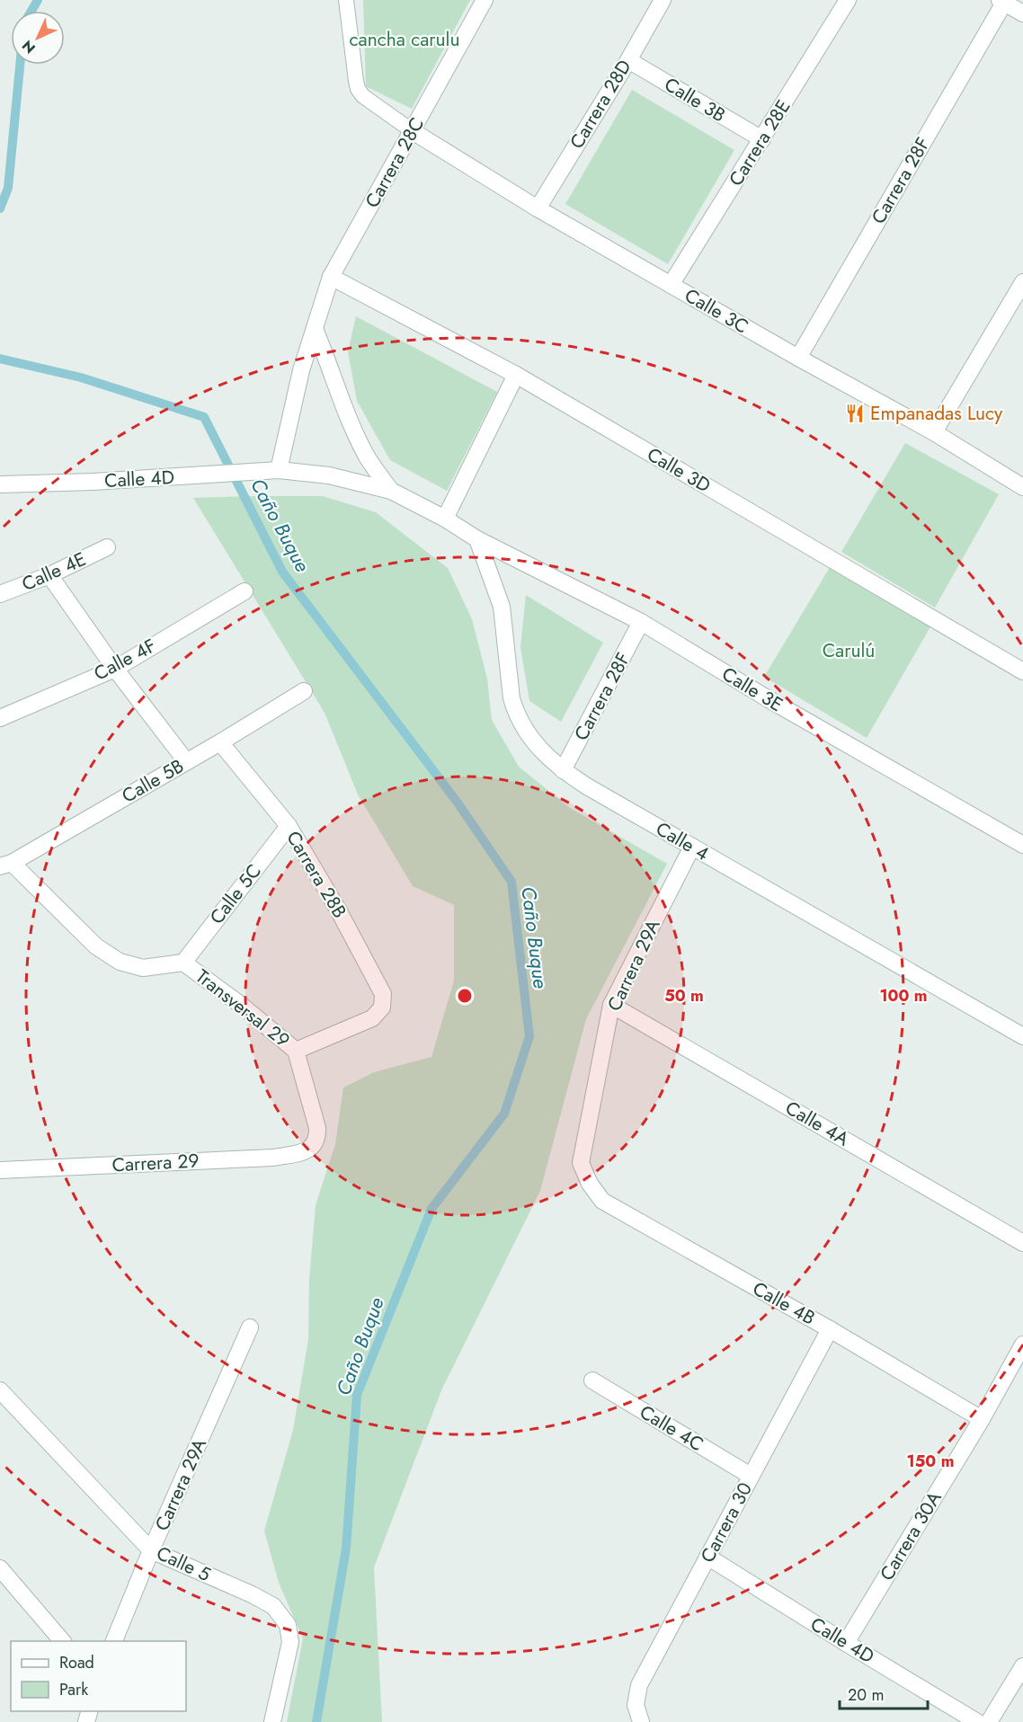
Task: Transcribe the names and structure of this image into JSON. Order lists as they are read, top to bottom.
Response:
{
  "streets": {
    "street": [
      "Calle 3B",
      "Carrera 28D",
      "Carrera 28E",
      "Carrera 28C",
      "Carrera 28F",
      "Calle 3C",
      "Calle 3D",
      "Calle 4D",
      "Calle 4E",
      "Calle 4F",
      "Calle 3E",
      "Calle 5B",
      "Calle 4",
      "Carrera 28B",
      "Calle 5C",
      "Carrera 29A",
      "Transversal 29",
      "Calle 4A",
      "Carrera 29",
      "Calle 4B",
      "Calle 4C",
      "Carrera 30",
      "Carrera 30A",
      "Calle 5"
    ]
  },
  "crossings": [
    ["Calle 3B", "Carrera 28D"],
    ["Calle 3B", "Carrera 28E"],
    ["Carrera 28D", "Calle 3C"],
    ["Carrera 28E", "Calle 3C"],
    ["Carrera 28C", "Calle 3C"],
    ["Carrera 28C", "Calle 3D"],
    ["Carrera 28C", "Calle 4D"],
    ["Carrera 28F", "Calle 3C"],
    ["Carrera 28F", "Calle 3E"],
    ["Carrera 28F", "Calle 4"],
    ["Calle 4D", "Carrera 30"],
    ["Calle 4D", "Carrera 30A"],
    ["Calle 3E", "Calle 4"],
    ["Calle 5B", "Carrera 28B"],
    ["Calle 4", "Carrera 29A"],
    ["Carrera 28B", "Calle 5C"],
    ["Carrera 28B", "Transversal 29"],
    ["Calle 5C", "Transversal 29"],
    ["Carrera 29A", "Calle 4A"],
    ["Carrera 29A", "Calle 4B"],
    ["Carrera 29A", "Calle 5"],
    ["Transversal 29", "Carrera 29"],
    ["Calle 4B", "Carrera 30"],
    ["Calle 4B", "Carrera 30A"],
    ["Calle 4C", "Carrera 30"]
  ],
  "water": ["Caño Buque"],
  "parks": ["cancha carulu", "Carulú"],
  "places": {
    "restaurant": ["Empanadas Lucy"]
  },
  "legend": ["Road", "Park"],
  "scale_bar": "20 m",
  "north": "bottom left",
  "rings": ["50 m", "100 m", "150 m"]
}
